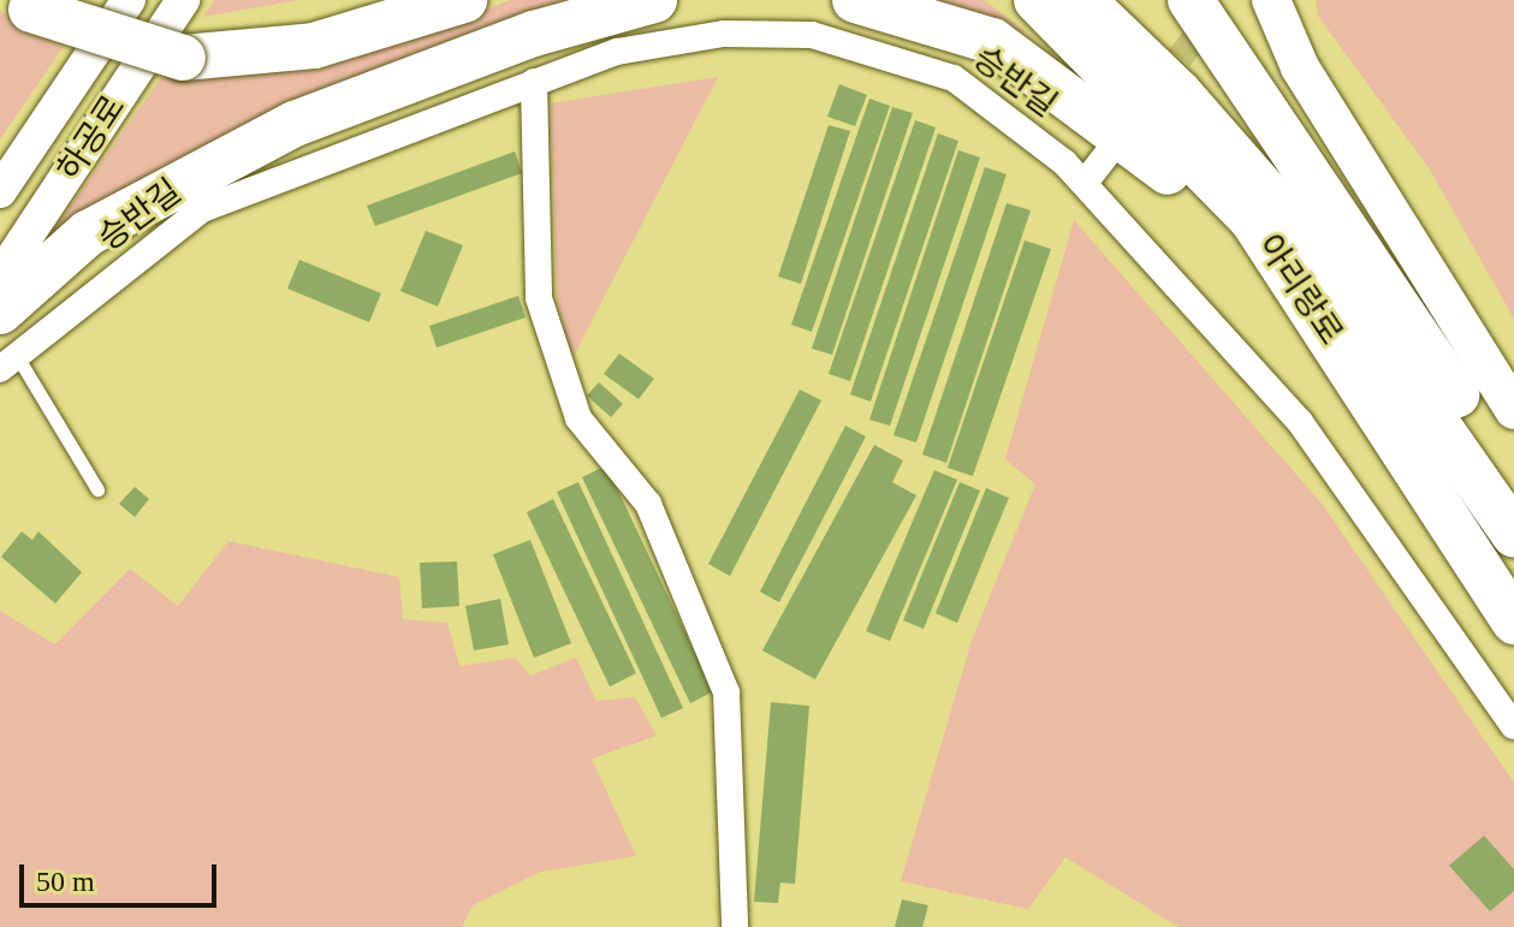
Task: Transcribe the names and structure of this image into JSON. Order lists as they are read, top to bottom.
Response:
{
  "streets": {
    "highway": ["아리랑로"],
    "street": ["승반길", "하공로"]
  },
  "scale_bar": "50 m"
}
